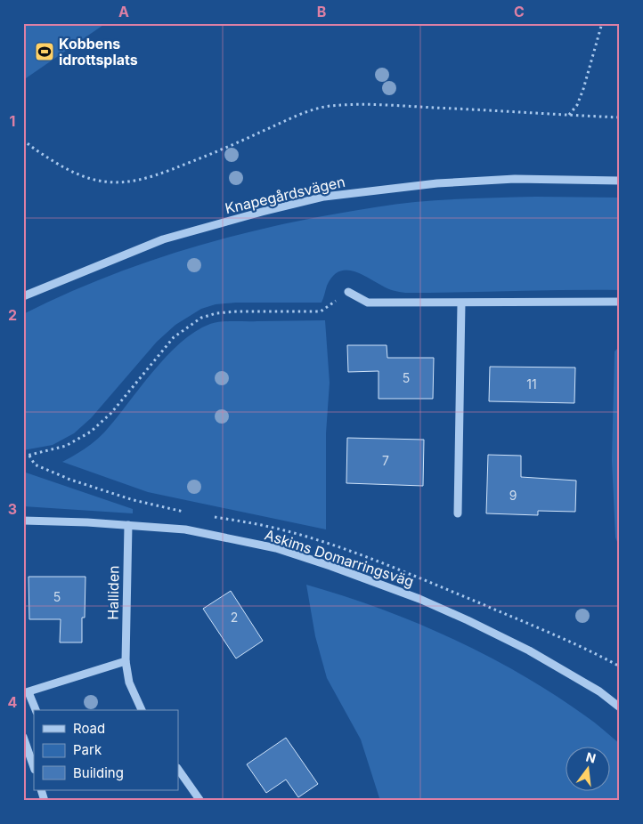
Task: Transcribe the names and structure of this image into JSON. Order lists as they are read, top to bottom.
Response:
{
  "streets": {
    "street": ["Knapegårdsvägen", "Askims Domarringsväg", "Halliden"]
  },
  "crossings": [
    ["Askims Domarringsväg", "Halliden"]
  ],
  "places": {
    "sports": ["Kobbens idrottsplats"]
  },
  "house_numbers": [
    "5",
    "11",
    "7",
    "9",
    "5",
    "2"
  ],
  "legend": ["Road", "Park", "Building"],
  "north": "top",
  "grid": {
    "columns": ["A", "B", "C"],
    "rows": [
      "1",
      "2",
      "3",
      "4"
    ]
  }
}
